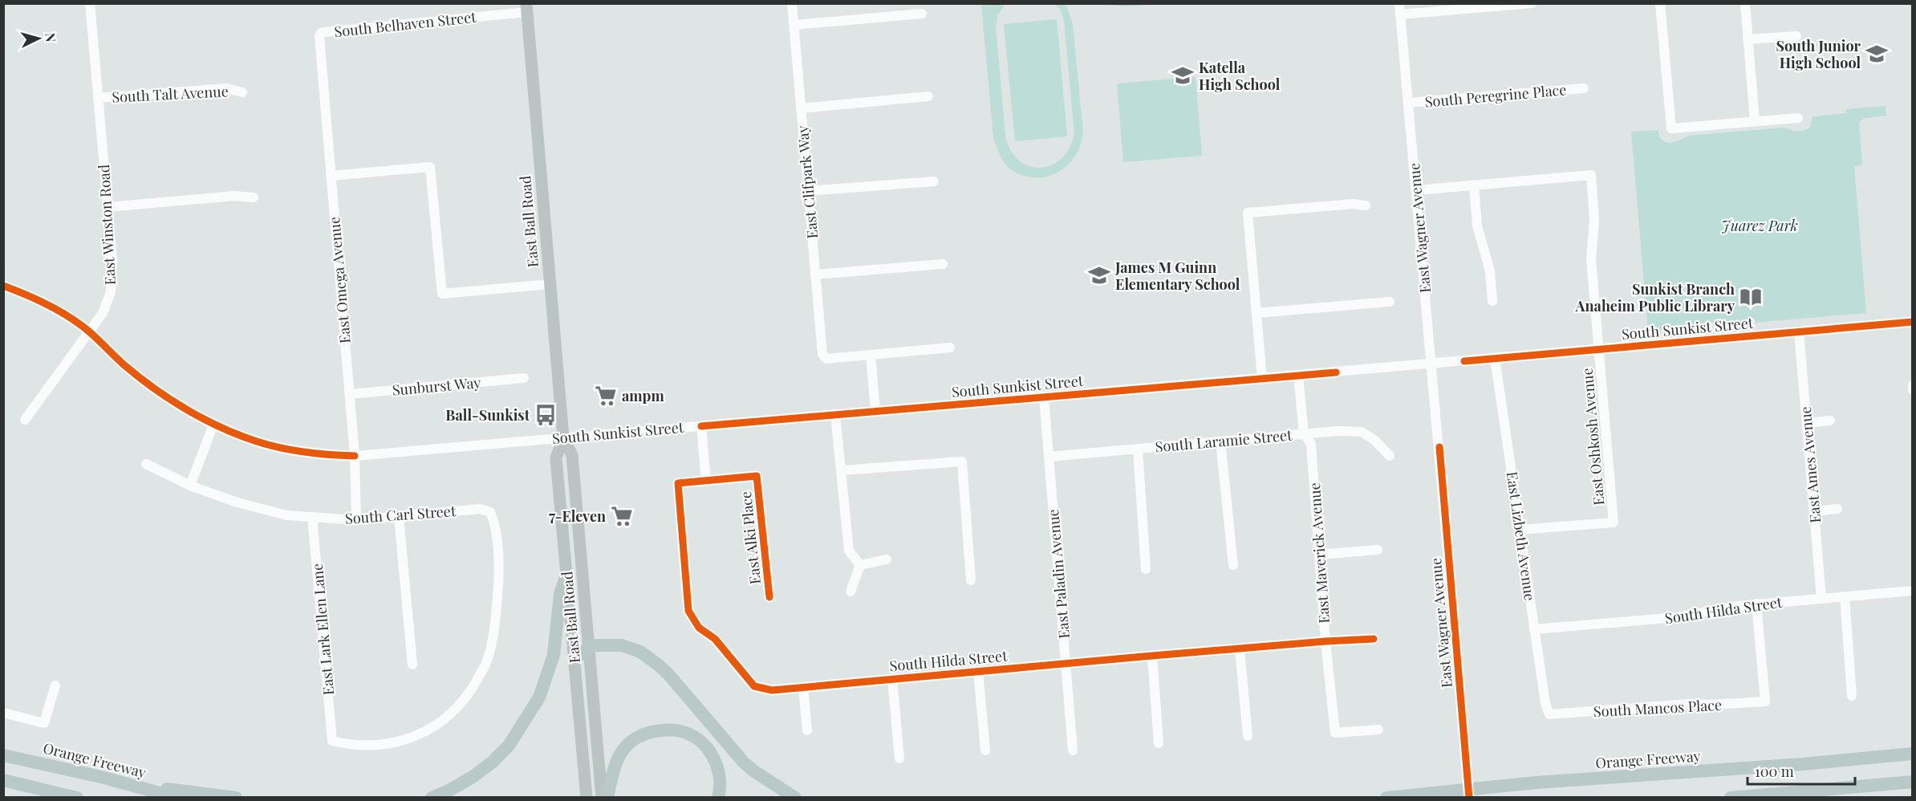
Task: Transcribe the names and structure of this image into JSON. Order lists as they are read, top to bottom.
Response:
{
  "streets": {
    "highway": ["Orange Freeway"],
    "main road": ["East Ball Road"],
    "street": [
      "South Belhaven Street",
      "South Talt Avenue",
      "South Peregrine Place",
      "East Clifpark Way",
      "East Winston Road",
      "East Wagner Avenue",
      "East Omega Avenue",
      "South Sunkist Street",
      "Sunburst Way",
      "East Oshkosh Avenue",
      "South Laramie Street",
      "East Ames Avenue",
      "South Carl Street",
      "East Lizbeth Avenue",
      "East Alki Place",
      "East Maverick Avenue",
      "East Paladin Avenue",
      "South Hilda Street",
      "East Lark Ellen Lane",
      "South Mancos Place"
    ]
  },
  "crossings": [
    ["South Belhaven Street", "East Ball Road"],
    ["South Belhaven Street", "East Omega Avenue"],
    ["South Talt Avenue", "East Winston Road"],
    ["South Peregrine Place", "East Wagner Avenue"],
    ["East Ball Road", "South Sunkist Street"],
    ["East Winston Road", "South Sunkist Street"],
    ["East Wagner Avenue", "South Sunkist Street"],
    ["East Omega Avenue", "South Sunkist Street"],
    ["East Omega Avenue", "Sunburst Way"],
    ["East Omega Avenue", "South Carl Street"],
    ["South Sunkist Street", "East Oshkosh Avenue"],
    ["South Sunkist Street", "East Ames Avenue"],
    ["South Sunkist Street", "East Lizbeth Avenue"],
    ["South Sunkist Street", "East Maverick Avenue"],
    ["South Sunkist Street", "East Paladin Avenue"],
    ["East Oshkosh Avenue", "East Lizbeth Avenue"],
    ["South Laramie Street", "East Maverick Avenue"],
    ["South Laramie Street", "East Paladin Avenue"],
    ["East Ames Avenue", "South Hilda Street"],
    ["South Carl Street", "East Lark Ellen Lane"],
    ["East Lizbeth Avenue", "South Hilda Street"],
    ["East Lizbeth Avenue", "South Mancos Place"],
    ["East Alki Place", "South Hilda Street"],
    ["East Maverick Avenue", "South Hilda Street"],
    ["East Paladin Avenue", "South Hilda Street"],
    ["South Hilda Street", "South Mancos Place"]
  ],
  "parks": ["Juarez Park"],
  "places": {
    "school or university": ["South Junior High School", "Katella High School", "James M Guinn Elementary School"],
    "library": ["Sunkist Branch Anaheim Public Library"],
    "supermarket": ["ampm", "7-Eleven"],
    "bus stop": ["Ball-Sunkist"]
  },
  "scale_bar": "100 m",
  "north": "right"
}
